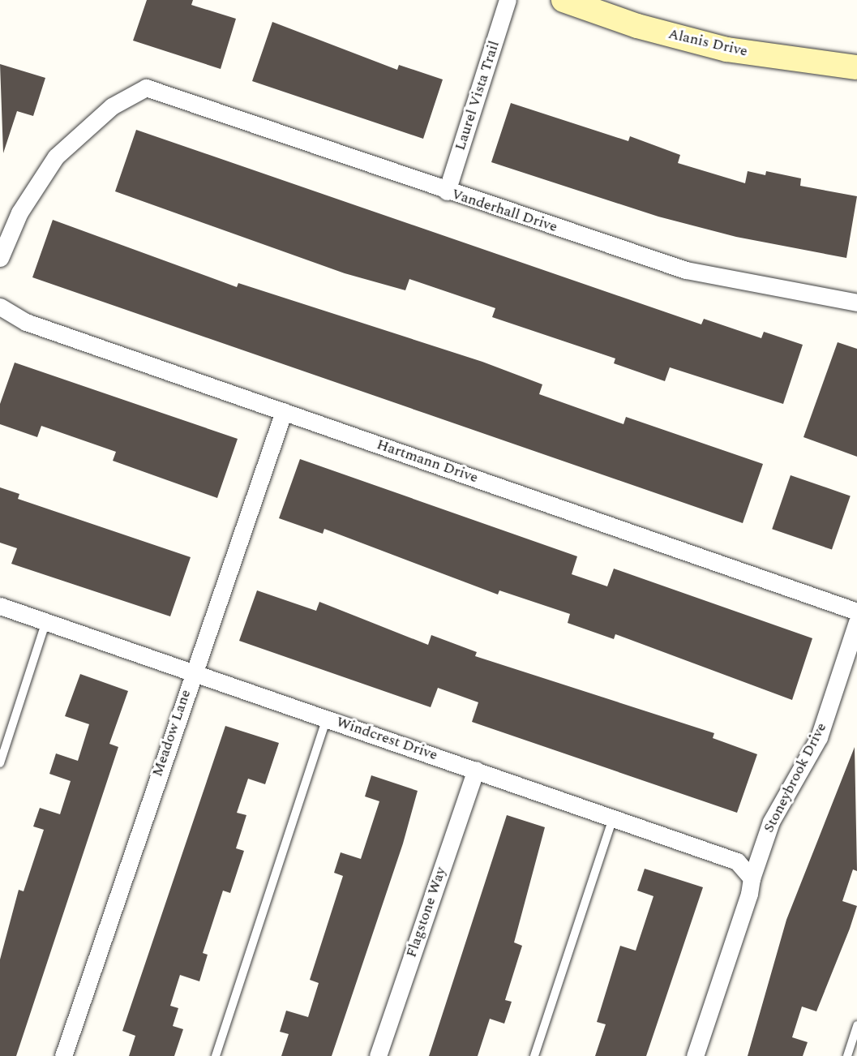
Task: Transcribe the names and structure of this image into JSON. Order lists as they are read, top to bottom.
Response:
{
  "streets": {
    "main road": ["Alanis Drive"],
    "street": [
      "Laurel Vista Trail",
      "Vanderhall Drive",
      "Hartmann Drive",
      "Meadow Lane",
      "Windcrest Drive",
      "Stoneybrook Drive",
      "Flagstone Way"
    ]
  },
  "crossings": [
    ["Laurel Vista Trail", "Vanderhall Drive"],
    ["Hartmann Drive", "Meadow Lane"],
    ["Meadow Lane", "Windcrest Drive"],
    ["Windcrest Drive", "Stoneybrook Drive"],
    ["Windcrest Drive", "Flagstone Way"]
  ]
}
